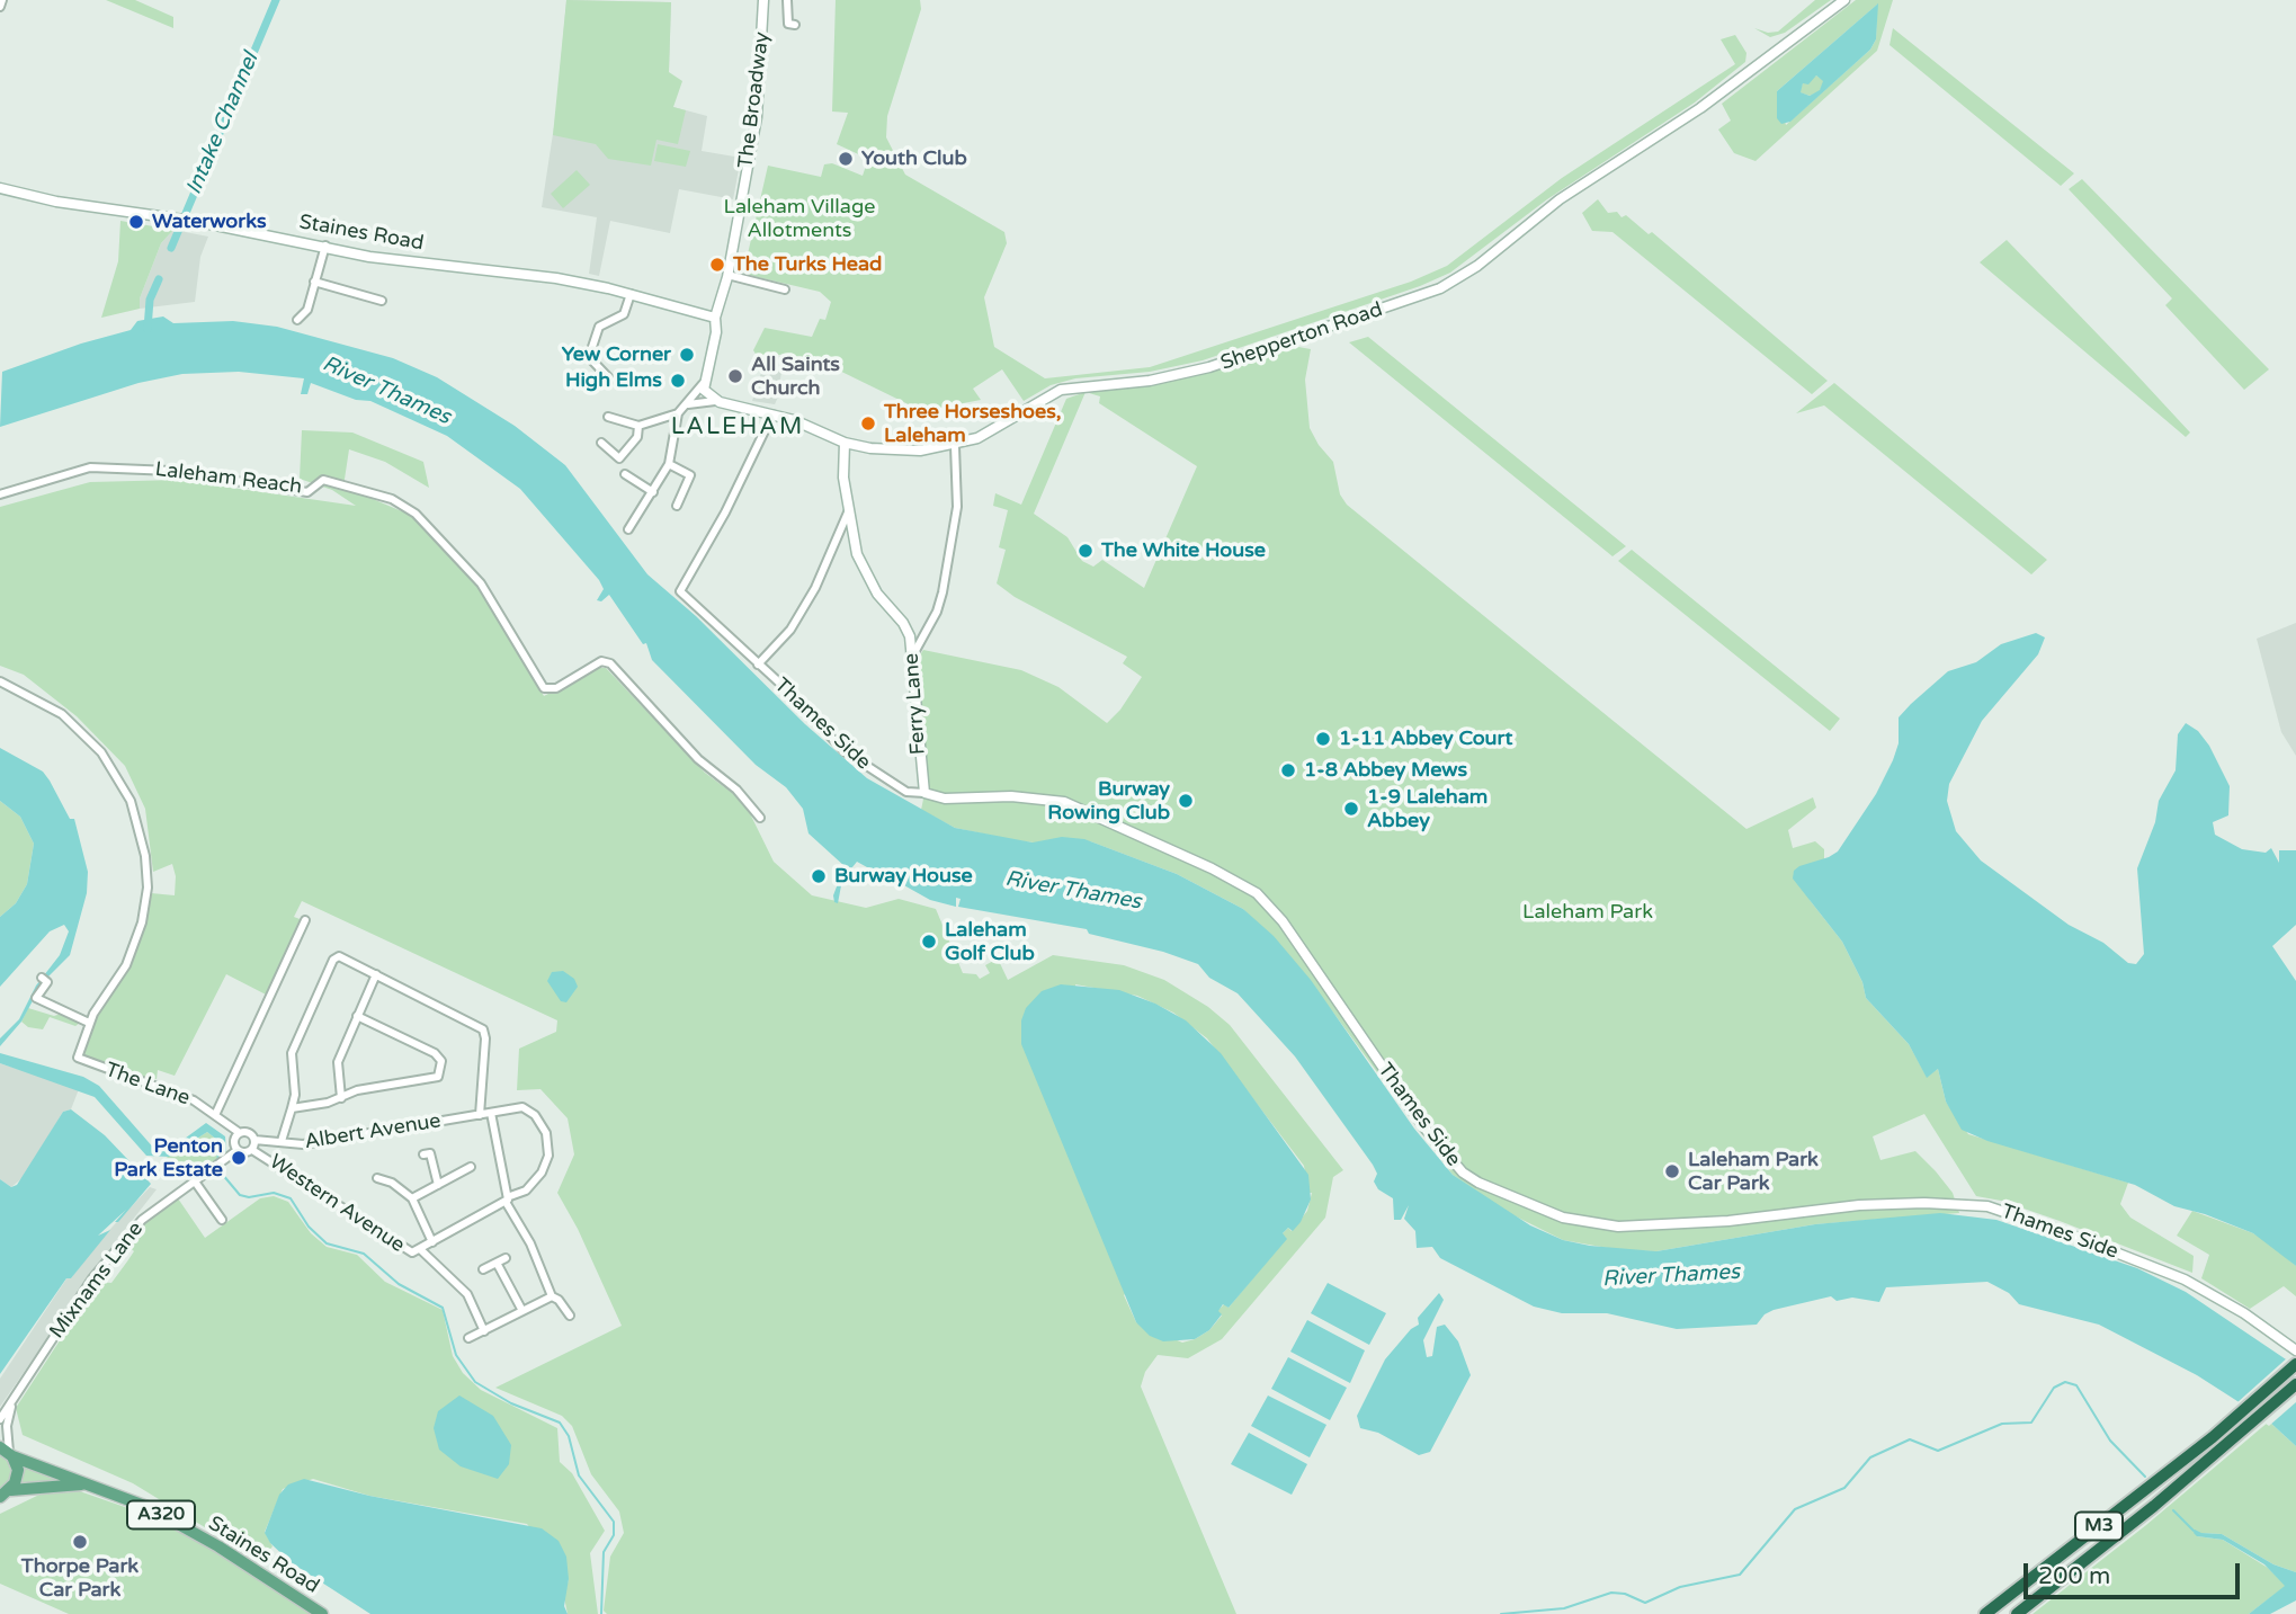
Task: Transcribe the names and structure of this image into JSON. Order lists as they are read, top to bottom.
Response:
{
  "streets": {
    "highway": ["M3"],
    "main road": [
      "The Broadway",
      "Staines Road",
      "Shepperton Road",
      "Ferry Lane",
      "Thames Side",
      "A320"
    ],
    "street": [
      "Laleham Reach",
      "The Lane",
      "Albert Avenue",
      "Western Avenue",
      "Mixnams Lane"
    ]
  },
  "crossings": [
    ["The Broadway", "Staines Road"],
    ["The Broadway", "Shepperton Road"],
    ["Staines Road", "Mixnams Lane"],
    ["Shepperton Road", "Ferry Lane"],
    ["Shepperton Road", "Thames Side"],
    ["Ferry Lane", "Thames Side"],
    ["The Lane", "Albert Avenue"],
    ["The Lane", "Western Avenue"],
    ["The Lane", "Mixnams Lane"],
    ["Albert Avenue", "Western Avenue"],
    ["Albert Avenue", "Mixnams Lane"],
    ["Western Avenue", "Mixnams Lane"]
  ],
  "districts": ["LALEHAM"],
  "water": ["Intake Channel", "River Thames"],
  "parks": ["Laleham Village Allotments", "Laleham Park"],
  "places": [
    "Youth Club",
    "Waterworks",
    "The Turks Head",
    "Yew Corner",
    "All Saints Church",
    "High Elms",
    "Three Horseshoes, Laleham",
    "The White House",
    "1-11 Abbey Court",
    "1-8 Abbey Mews",
    "Burway Rowing Club",
    "1-9 Laleham Abbey",
    "Burway House",
    "Laleham Golf Club",
    "Penton Park Estate",
    "Laleham Park Car Park",
    "Thorpe Park Car Park"
  ],
  "scale_bar": "200 m"
}
